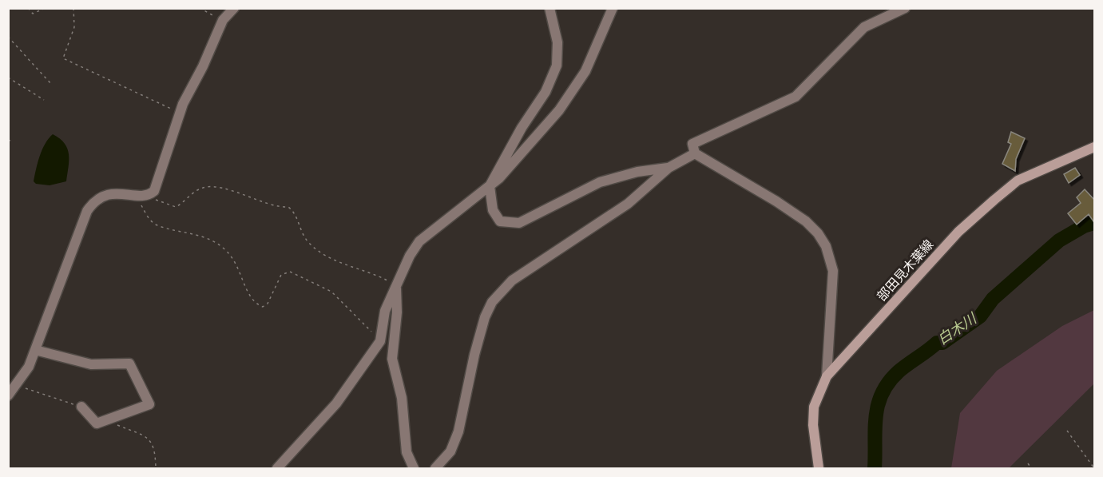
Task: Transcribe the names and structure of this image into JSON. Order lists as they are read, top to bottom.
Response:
{
  "streets": {
    "main road": ["部田見木葉線"]
  },
  "water": ["白木川"]
}
